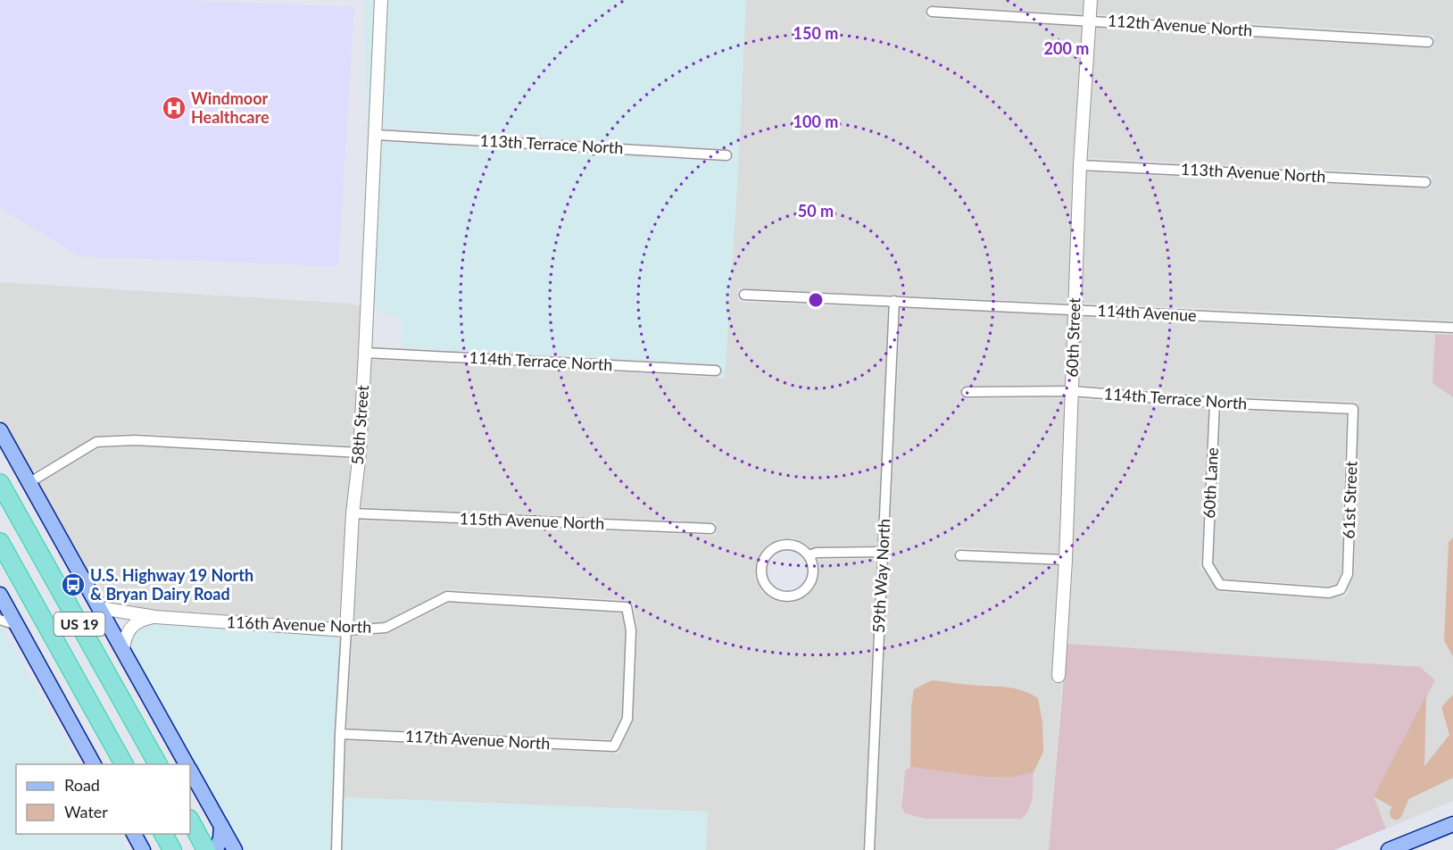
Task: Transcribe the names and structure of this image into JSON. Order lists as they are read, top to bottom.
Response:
{
  "streets": {
    "highway": ["US 19"],
    "street": [
      "112th Avenue North",
      "113th Terrace North",
      "113th Avenue North",
      "114th Avenue",
      "60th Street",
      "114th Terrace North",
      "58th Street",
      "60th Lane",
      "61st Street",
      "115th Avenue North",
      "59th Way North",
      "116th Avenue North",
      "117th Avenue North"
    ]
  },
  "crossings": [
    ["112th Avenue North", "60th Street"],
    ["113th Terrace North", "58th Street"],
    ["113th Avenue North", "60th Street"],
    ["114th Avenue", "60th Street"],
    ["114th Avenue", "59th Way North"],
    ["60th Street", "114th Terrace North"],
    ["114th Terrace North", "58th Street"],
    ["114th Terrace North", "60th Lane"],
    ["114th Terrace North", "61st Street"],
    ["58th Street", "115th Avenue North"],
    ["58th Street", "116th Avenue North"],
    ["58th Street", "117th Avenue North"],
    ["60th Lane", "61st Street"],
    ["116th Avenue North", "117th Avenue North"]
  ],
  "places": {
    "hospital": ["Windmoor Healthcare"],
    "bus stop": ["U.S. Highway 19 North & Bryan Dairy Road"]
  },
  "legend": ["Road", "Water"],
  "rings": [
    "150 m",
    "200 m",
    "100 m",
    "50 m"
  ]
}
